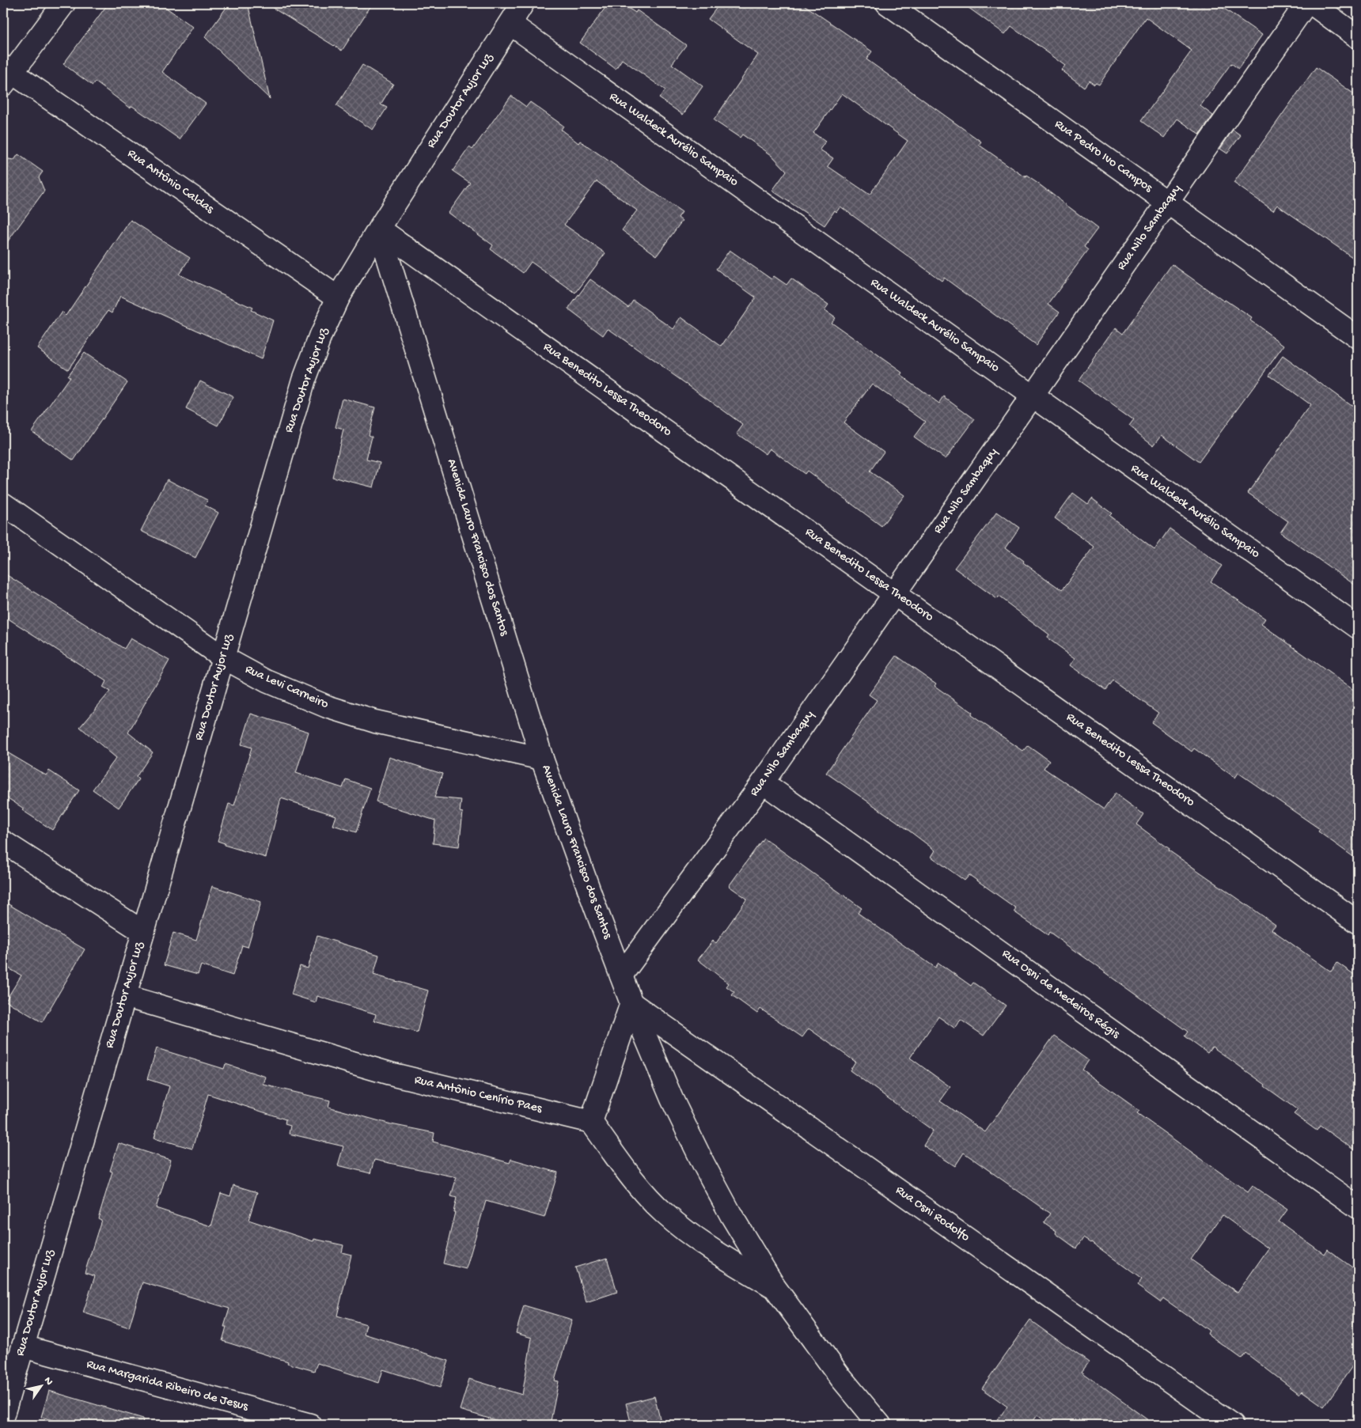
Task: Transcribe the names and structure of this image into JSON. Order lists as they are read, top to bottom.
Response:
{
  "streets": {
    "street": [
      "Rua Doutor Aujor Luz",
      "Rua Waldeck Aurélio Sampaio",
      "Rua Pedro Ivo Campos",
      "Rua Antônio Caldas",
      "Rua Nilo Sambaquy",
      "Rua Benedito Lessa Theodoro",
      "Avenida Lauro Francisco dos Santos",
      "Rua Levi Carneiro",
      "Rua Osni de Medeiros Régis",
      "Rua Antônio Cenírio Paes",
      "Rua Osni Rodolfo",
      "Rua Margarida Ribeiro de Jesus"
    ]
  },
  "crossings": [
    ["Rua Doutor Aujor Luz", "Rua Waldeck Aurélio Sampaio"],
    ["Rua Doutor Aujor Luz", "Rua Antônio Caldas"],
    ["Rua Doutor Aujor Luz", "Rua Benedito Lessa Theodoro"],
    ["Rua Doutor Aujor Luz", "Avenida Lauro Francisco dos Santos"],
    ["Rua Doutor Aujor Luz", "Rua Levi Carneiro"],
    ["Rua Doutor Aujor Luz", "Rua Antônio Cenírio Paes"],
    ["Rua Doutor Aujor Luz", "Rua Margarida Ribeiro de Jesus"],
    ["Rua Waldeck Aurélio Sampaio", "Rua Nilo Sambaquy"],
    ["Rua Pedro Ivo Campos", "Rua Nilo Sambaquy"],
    ["Rua Nilo Sambaquy", "Rua Benedito Lessa Theodoro"],
    ["Rua Nilo Sambaquy", "Avenida Lauro Francisco dos Santos"],
    ["Rua Nilo Sambaquy", "Rua Osni de Medeiros Régis"],
    ["Rua Benedito Lessa Theodoro", "Avenida Lauro Francisco dos Santos"],
    ["Avenida Lauro Francisco dos Santos", "Rua Levi Carneiro"],
    ["Avenida Lauro Francisco dos Santos", "Rua Osni Rodolfo"]
  ],
  "north": "top right"
}
